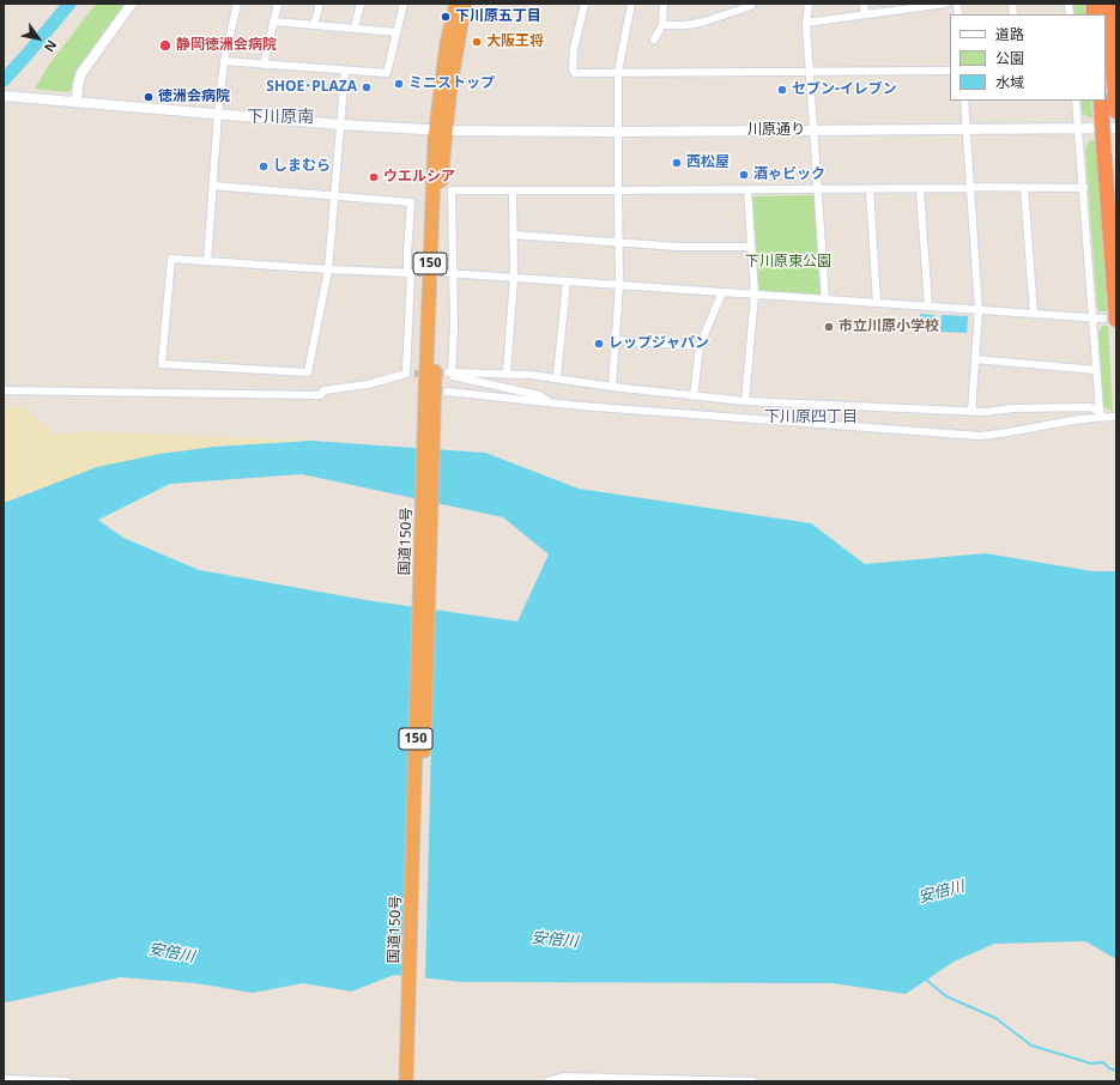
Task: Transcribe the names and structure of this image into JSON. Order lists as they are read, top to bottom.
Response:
{
  "streets": {
    "highway": ["150", "国道150号"],
    "street": ["川原通り"]
  },
  "crossings": [
    ["川原通り", "国道150号"]
  ],
  "districts": ["下川原南", "下川原四丁目"],
  "water": ["安倍川"],
  "parks": ["下川原東公園"],
  "places": [
    "下川原五丁目",
    "大阪王将",
    "静岡徳洲会病院",
    "ミニストップ",
    "SHOE･PLAZA",
    "セブン-イレブン",
    "徳洲会病院",
    "西松屋",
    "しまむら",
    "酒ゃビック",
    "ウエルシア",
    "市立川原小学校",
    "レップジャパン"
  ],
  "legend": ["道路", "公園", "水域"],
  "north": "bottom right"
}
